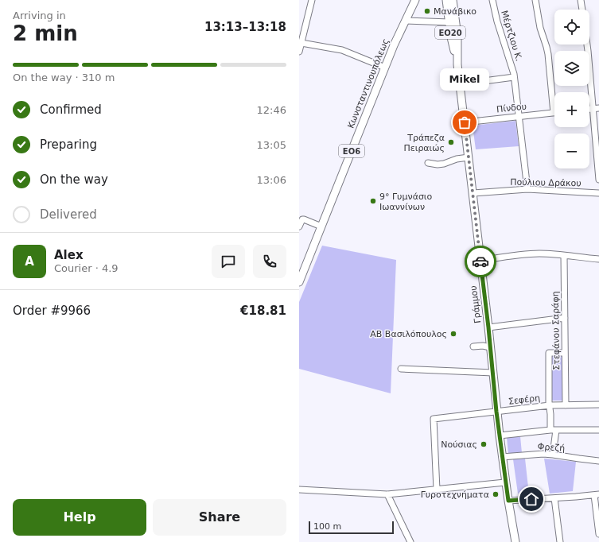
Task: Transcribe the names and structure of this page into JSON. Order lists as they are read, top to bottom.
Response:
{
  "streets": {
    "main road": [
      "ΕΟ20",
      "Κωνσταντινουπόλεως",
      "ΕΟ6",
      "Γράμμου"
    ],
    "street": [
      "Μέρτζιου Κ.",
      "Πίνδου",
      "Πούλιου Δράκου",
      "Στεφάνου Σαράφη",
      "Σεφέρη",
      "Φρεζή"
    ]
  },
  "crossings": [
    ["Μέρτζιου Κ.", "Πίνδου"],
    ["Μέρτζιου Κ.", "Πούλιου Δράκου"],
    ["Πίνδου", "Γράμμου"],
    ["Πούλιου Δράκου", "Γράμμου"],
    ["Γράμμου", "Σεφέρη"],
    ["Γράμμου", "Φρεζή"],
    ["Στεφάνου Σαράφη", "Σεφέρη"]
  ],
  "places": [
    "Μανάβικο",
    "Mikel",
    "Τράπεζα Πειραιώς",
    "9° Γυμνάσιο Ιωαννίνων",
    "ΑΒ Βασιλόπουλος",
    "Νούσιας",
    "Γυροτεχνήματα"
  ],
  "scale_bar": "100 m",
  "page": {
    "heading": ["2 min", "Arriving in", "13:13–13:18"],
    "panel": [
      "Alex",
      "Courier · 4.9",
      "Order #9966",
      "€18.81"
    ],
    "map_buttons": ["+", "−"],
    "bar": "On the way · 310 m",
    "bubble": "Mikel",
    "list": [
      ["Confirmed", "12:46"],
      ["Preparing", "13:05"],
      ["On the way", "13:06"],
      "Delivered"
    ],
    "round": "A",
    "buttons": ["Help", "Share"],
    "scale": "100 m"
  }
}
